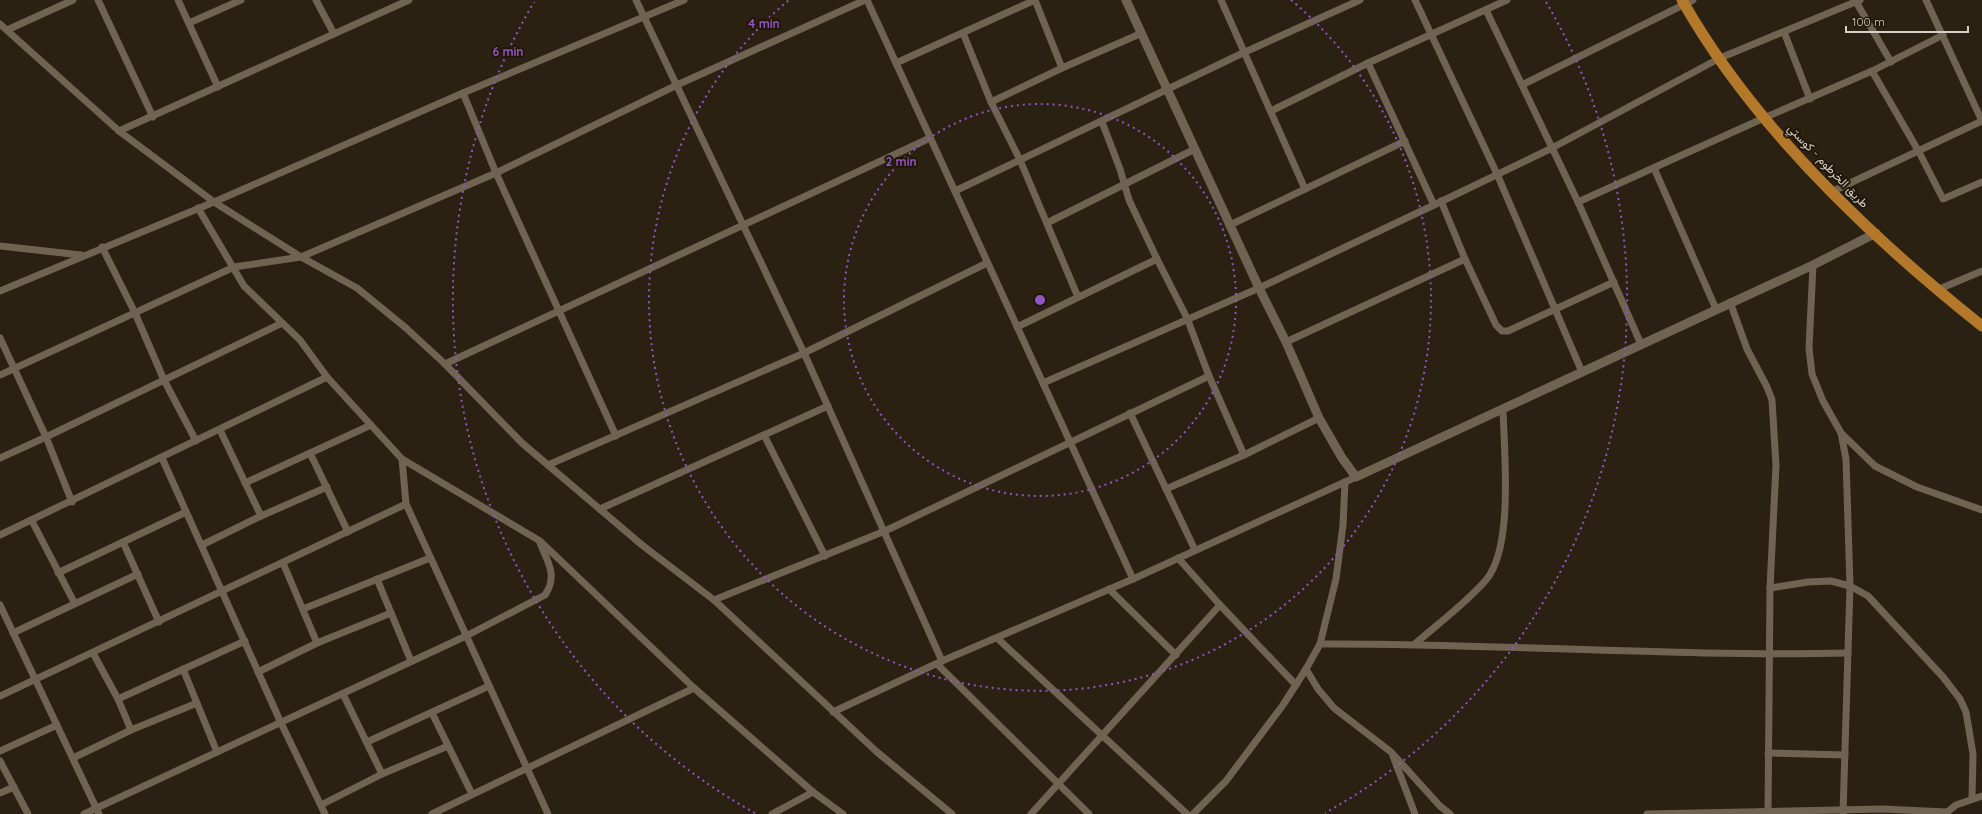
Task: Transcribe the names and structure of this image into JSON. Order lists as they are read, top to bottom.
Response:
{
  "streets": {
    "highway": ["طريق الخرطوم - كوستي"]
  },
  "scale_bar": "100 m",
  "rings": ["4 min", "6 min", "2 min"]
}
